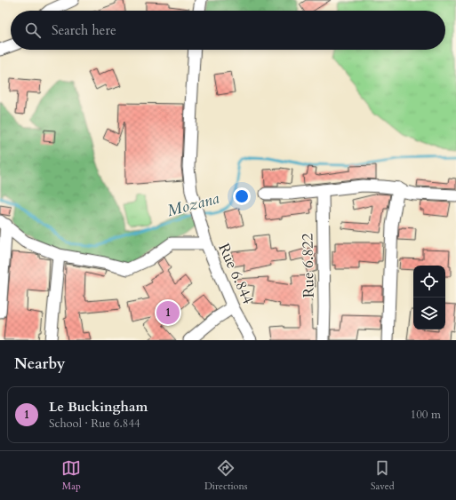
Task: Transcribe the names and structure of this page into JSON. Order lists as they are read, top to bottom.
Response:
{
  "streets": {
    "street": ["Rue 6.822", "Rue 6.844"]
  },
  "water": ["Mozana"],
  "page": {
    "search": "Search here",
    "pins": "1",
    "heading": "Nearby",
    "list": [
      {
        "mark": "1",
        "name": "Le Buckingham",
        "note": "School · Rue 6.844",
        "value": "100 m"
      }
    ],
    "nav": ["Map", "Directions", "Saved"]
  }
}
